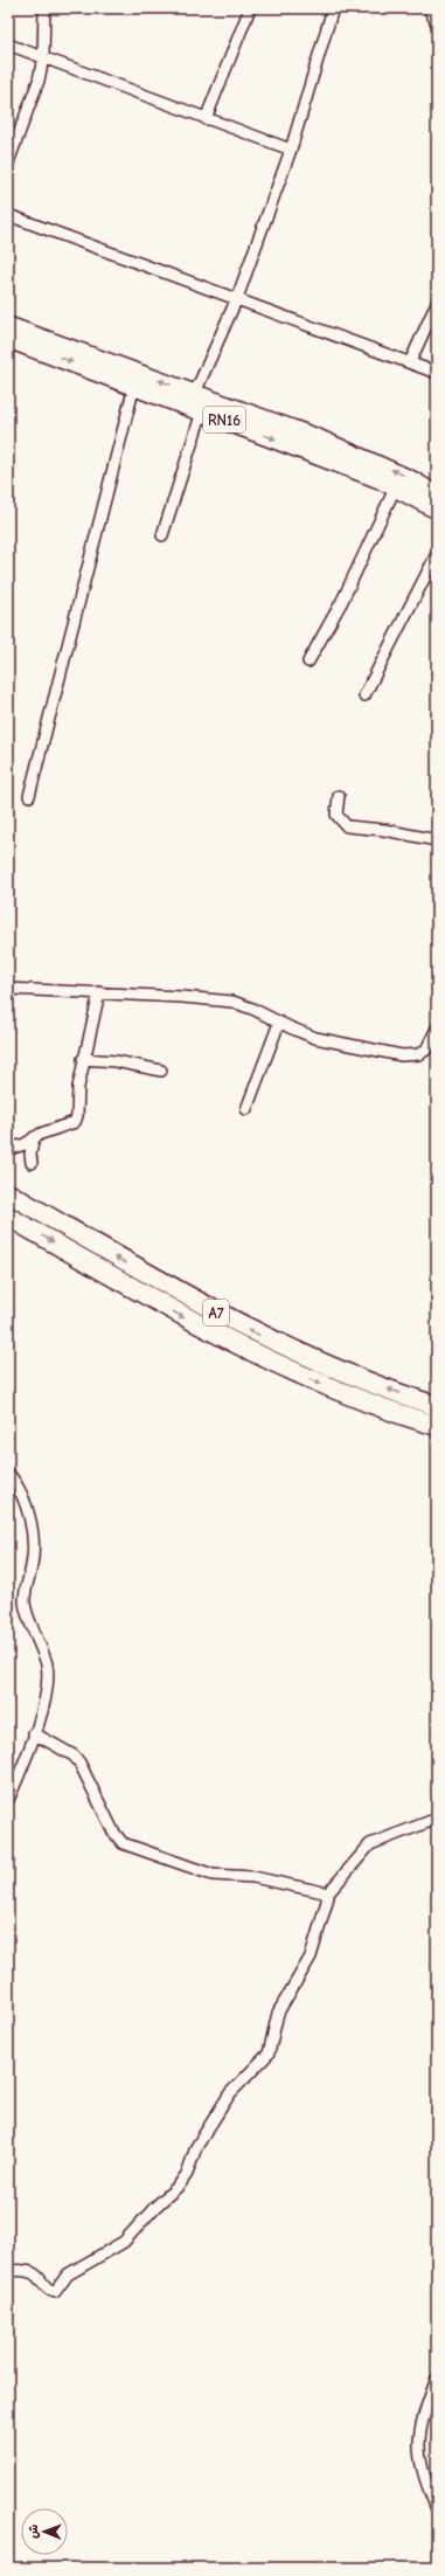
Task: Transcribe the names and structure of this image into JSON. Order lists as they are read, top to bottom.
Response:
{
  "streets": {
    "highway": ["RN16", "A7"]
  },
  "north": "left"
}
